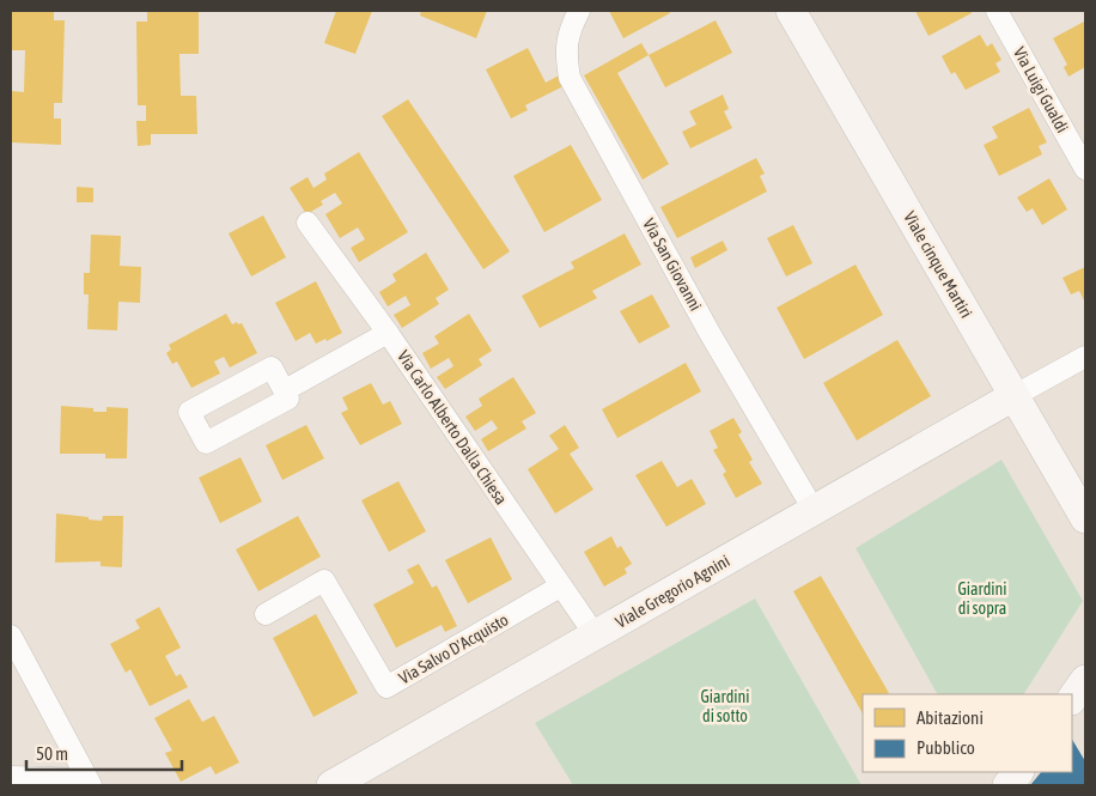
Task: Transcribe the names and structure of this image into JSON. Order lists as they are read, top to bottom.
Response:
{
  "streets": {
    "main road": ["Viale cinque Martiri", "Viale Gregorio Agnini"],
    "street": [
      "Via Luigi Gualdi",
      "Via San Giovanni",
      "Via Carlo Alberto Dalla Chiesa",
      "Via Salvo D'Acquisto"
    ]
  },
  "crossings": [
    ["Via San Giovanni", "Viale Gregorio Agnini"],
    ["Viale cinque Martiri", "Viale Gregorio Agnini"],
    ["Via Carlo Alberto Dalla Chiesa", "Viale Gregorio Agnini"],
    ["Via Carlo Alberto Dalla Chiesa", "Via Salvo D'Acquisto"]
  ],
  "parks": ["Giardini di sopra", "Giardini di sotto"],
  "legend": ["Abitazioni", "Pubblico"],
  "scale_bar": "50 m"
}
